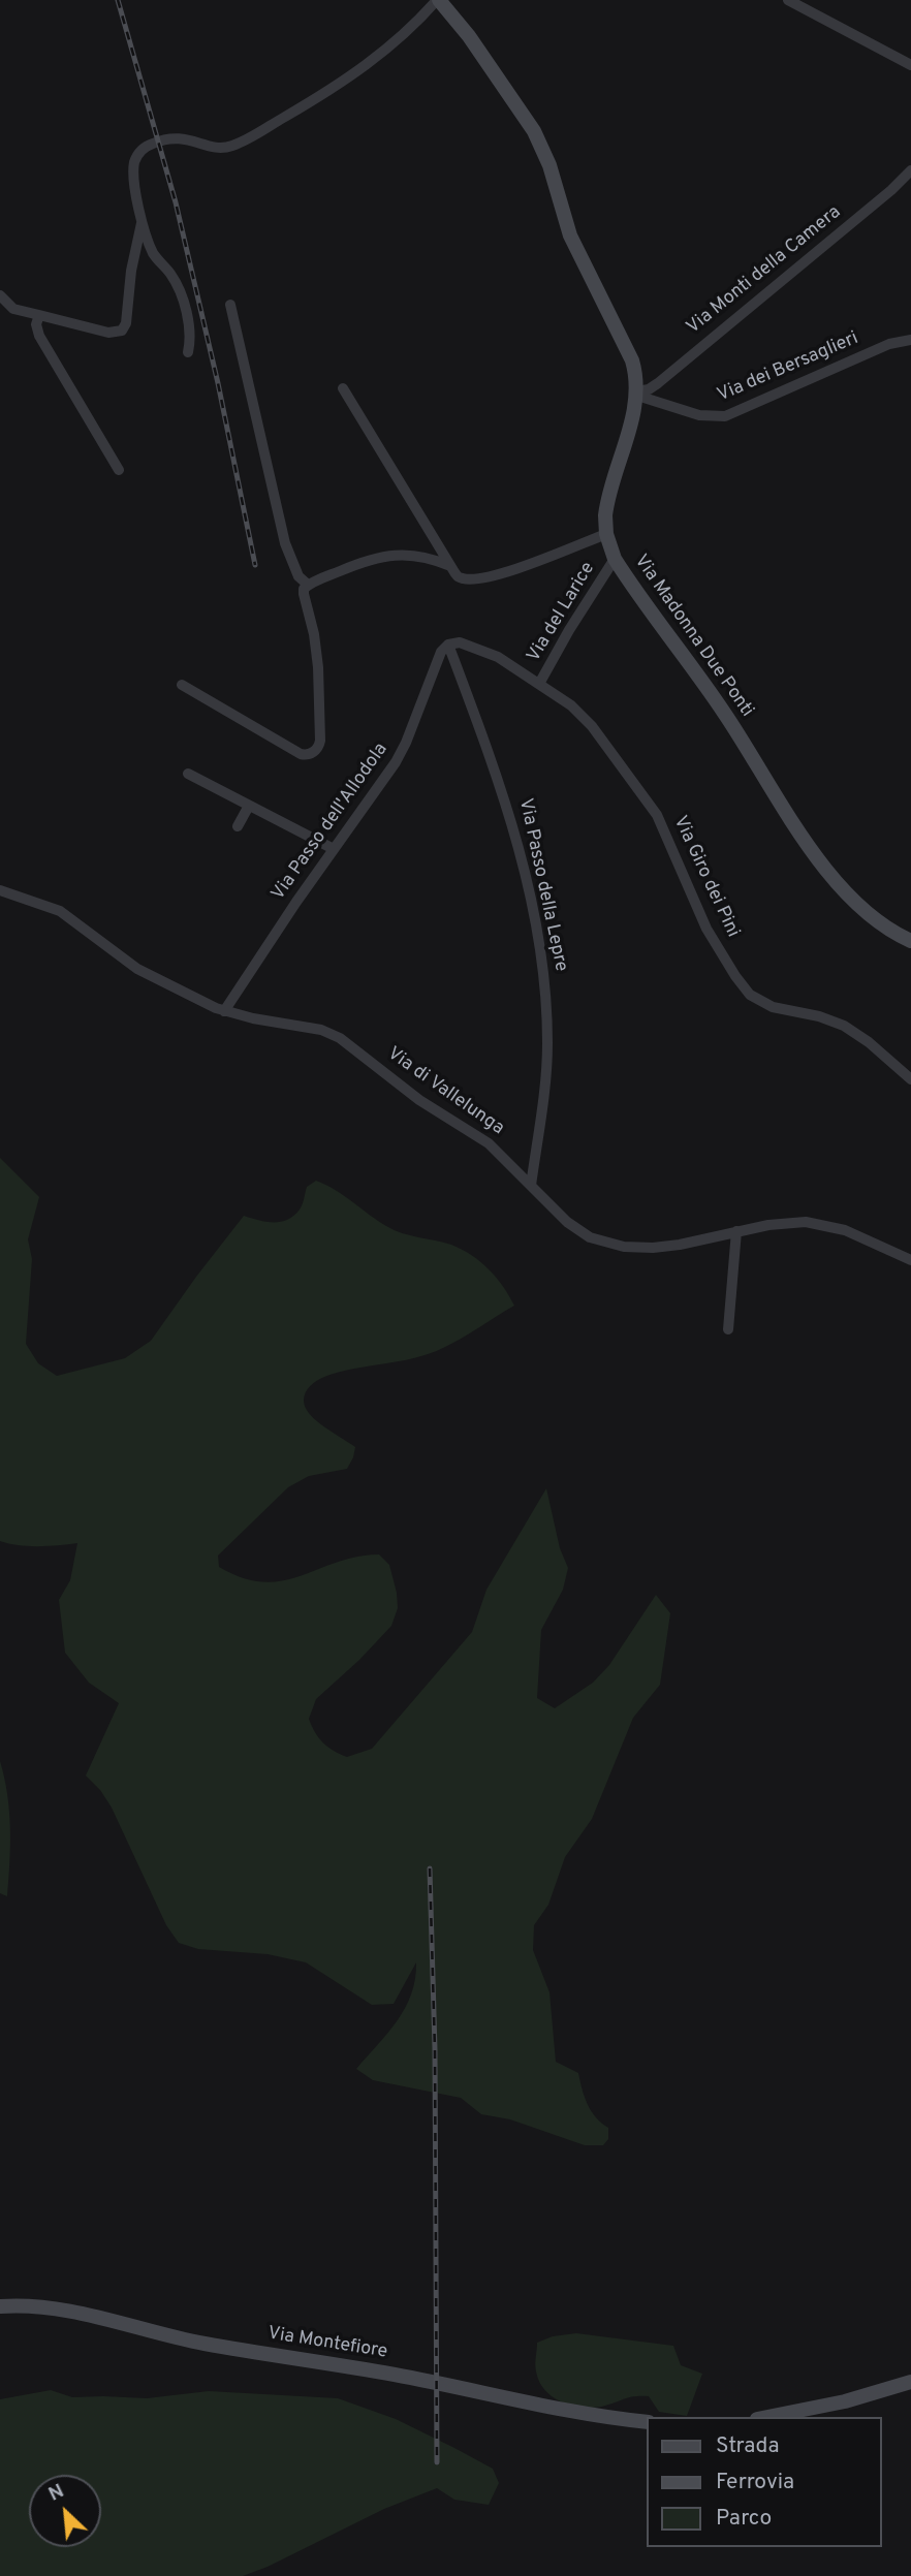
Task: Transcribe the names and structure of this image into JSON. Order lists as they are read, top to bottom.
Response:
{
  "streets": {
    "main road": ["Via Madonna Due Ponti", "Via Montefiore"],
    "street": [
      "Via Monti della Camera",
      "Via dei Bersaglieri",
      "Via del Larice",
      "Via Passo dell'Allodola",
      "Via Giro dei Pini",
      "Via Passo della Lepre",
      "Via di Vallelunga"
    ]
  },
  "crossings": [
    ["Via Monti della Camera", "Via dei Bersaglieri"],
    ["Via Monti della Camera", "Via Madonna Due Ponti"],
    ["Via dei Bersaglieri", "Via Madonna Due Ponti"],
    ["Via del Larice", "Via Madonna Due Ponti"],
    ["Via del Larice", "Via Giro dei Pini"],
    ["Via Passo dell'Allodola", "Via Giro dei Pini"],
    ["Via Passo dell'Allodola", "Via Passo della Lepre"],
    ["Via Passo dell'Allodola", "Via di Vallelunga"],
    ["Via Giro dei Pini", "Via Passo della Lepre"],
    ["Via Passo della Lepre", "Via di Vallelunga"]
  ],
  "legend": ["Strada", "Ferrovia", "Parco"],
  "north": "top left"
}
